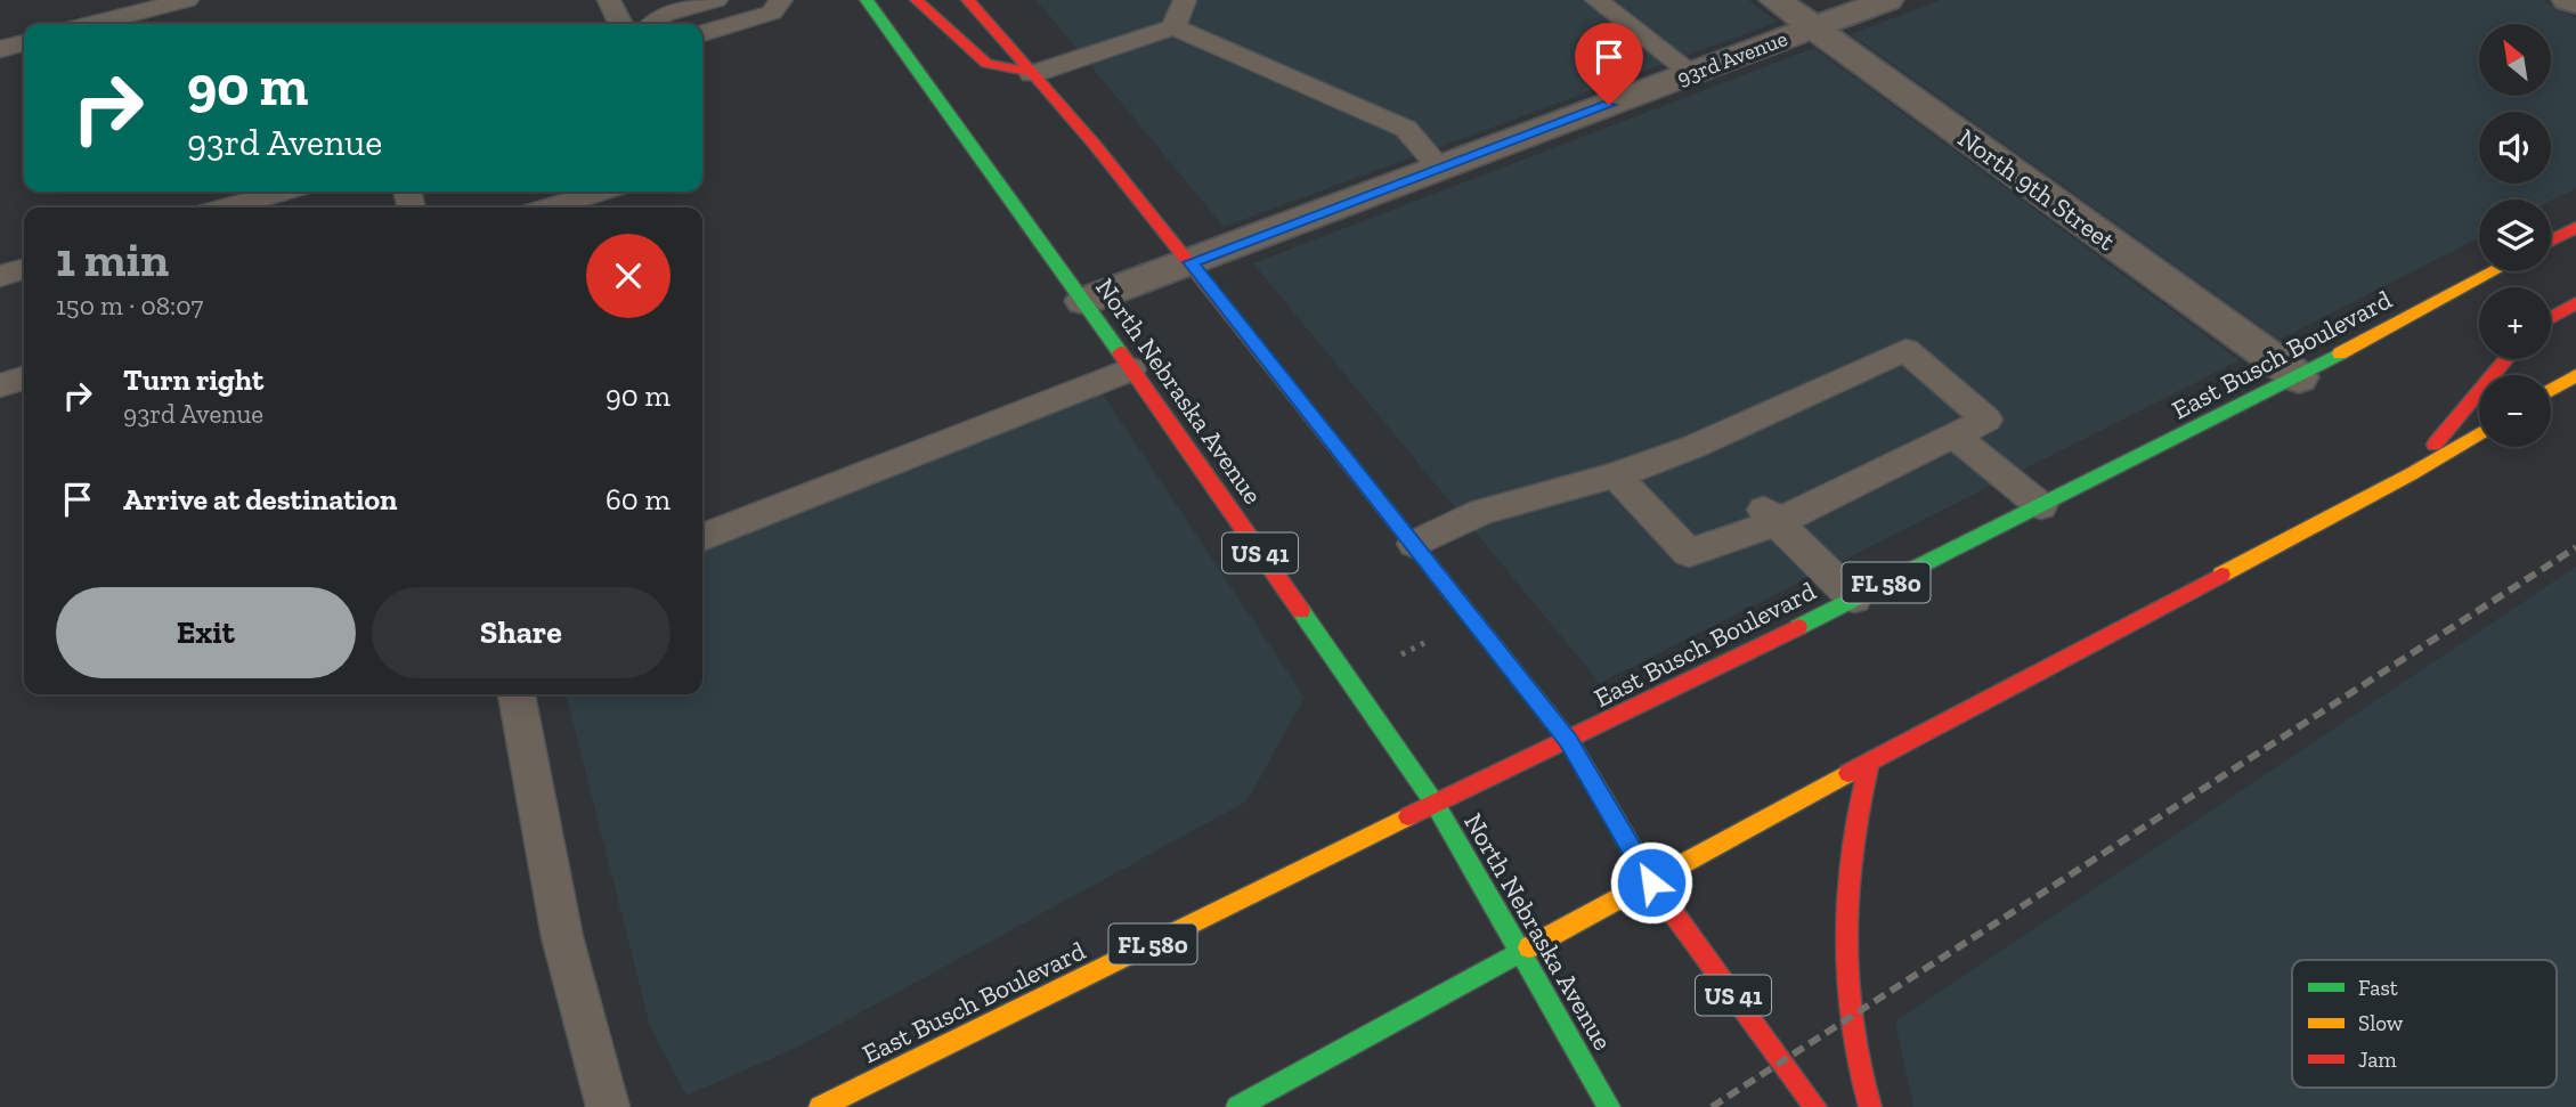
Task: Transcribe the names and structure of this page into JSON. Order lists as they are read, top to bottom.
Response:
{
  "streets": {
    "main road": [
      "East Busch Boulevard",
      "North Nebraska Avenue",
      "US 41",
      "FL 580"
    ],
    "street": ["93rd Avenue", "North 9th Street"]
  },
  "crossings": [
    ["93rd Avenue", "North 9th Street"],
    ["93rd Avenue", "North Nebraska Avenue"],
    ["93rd Avenue", "US 41"],
    ["North 9th Street", "East Busch Boulevard"],
    ["East Busch Boulevard", "North Nebraska Avenue"],
    ["East Busch Boulevard", "US 41"]
  ],
  "legend": ["Fast", "Slow", "Jam"],
  "north": "top left",
  "page": {
    "map_buttons": ["+", "−"],
    "turn": ["90 m", "93rd Avenue"],
    "heading": ["1 min", "150 m · 08:07"],
    "list": [
      {
        "name": "Turn right",
        "note": "93rd Avenue",
        "value": "90 m"
      },
      {
        "name": "Arrive at destination",
        "value": "60 m"
      }
    ],
    "buttons": ["Exit", "Share"]
  }
}
